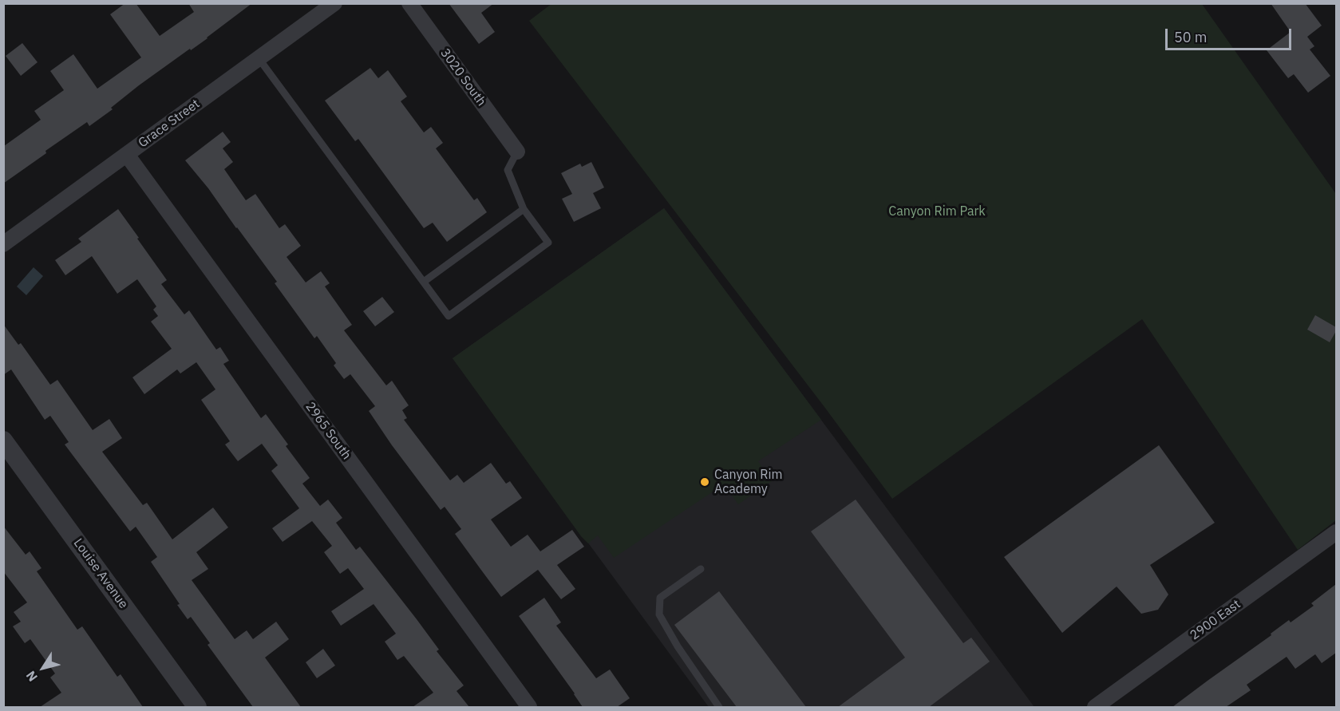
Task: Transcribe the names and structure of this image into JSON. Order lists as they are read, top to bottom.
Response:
{
  "streets": {
    "street": [
      "3020 South",
      "Grace Street",
      "2965 South",
      "Louise Avenue",
      "2900 East"
    ]
  },
  "crossings": [
    ["Grace Street", "2965 South"]
  ],
  "parks": ["Canyon Rim Park"],
  "places": ["Canyon Rim Academy"],
  "scale_bar": "50 m",
  "north": "bottom left"
}
